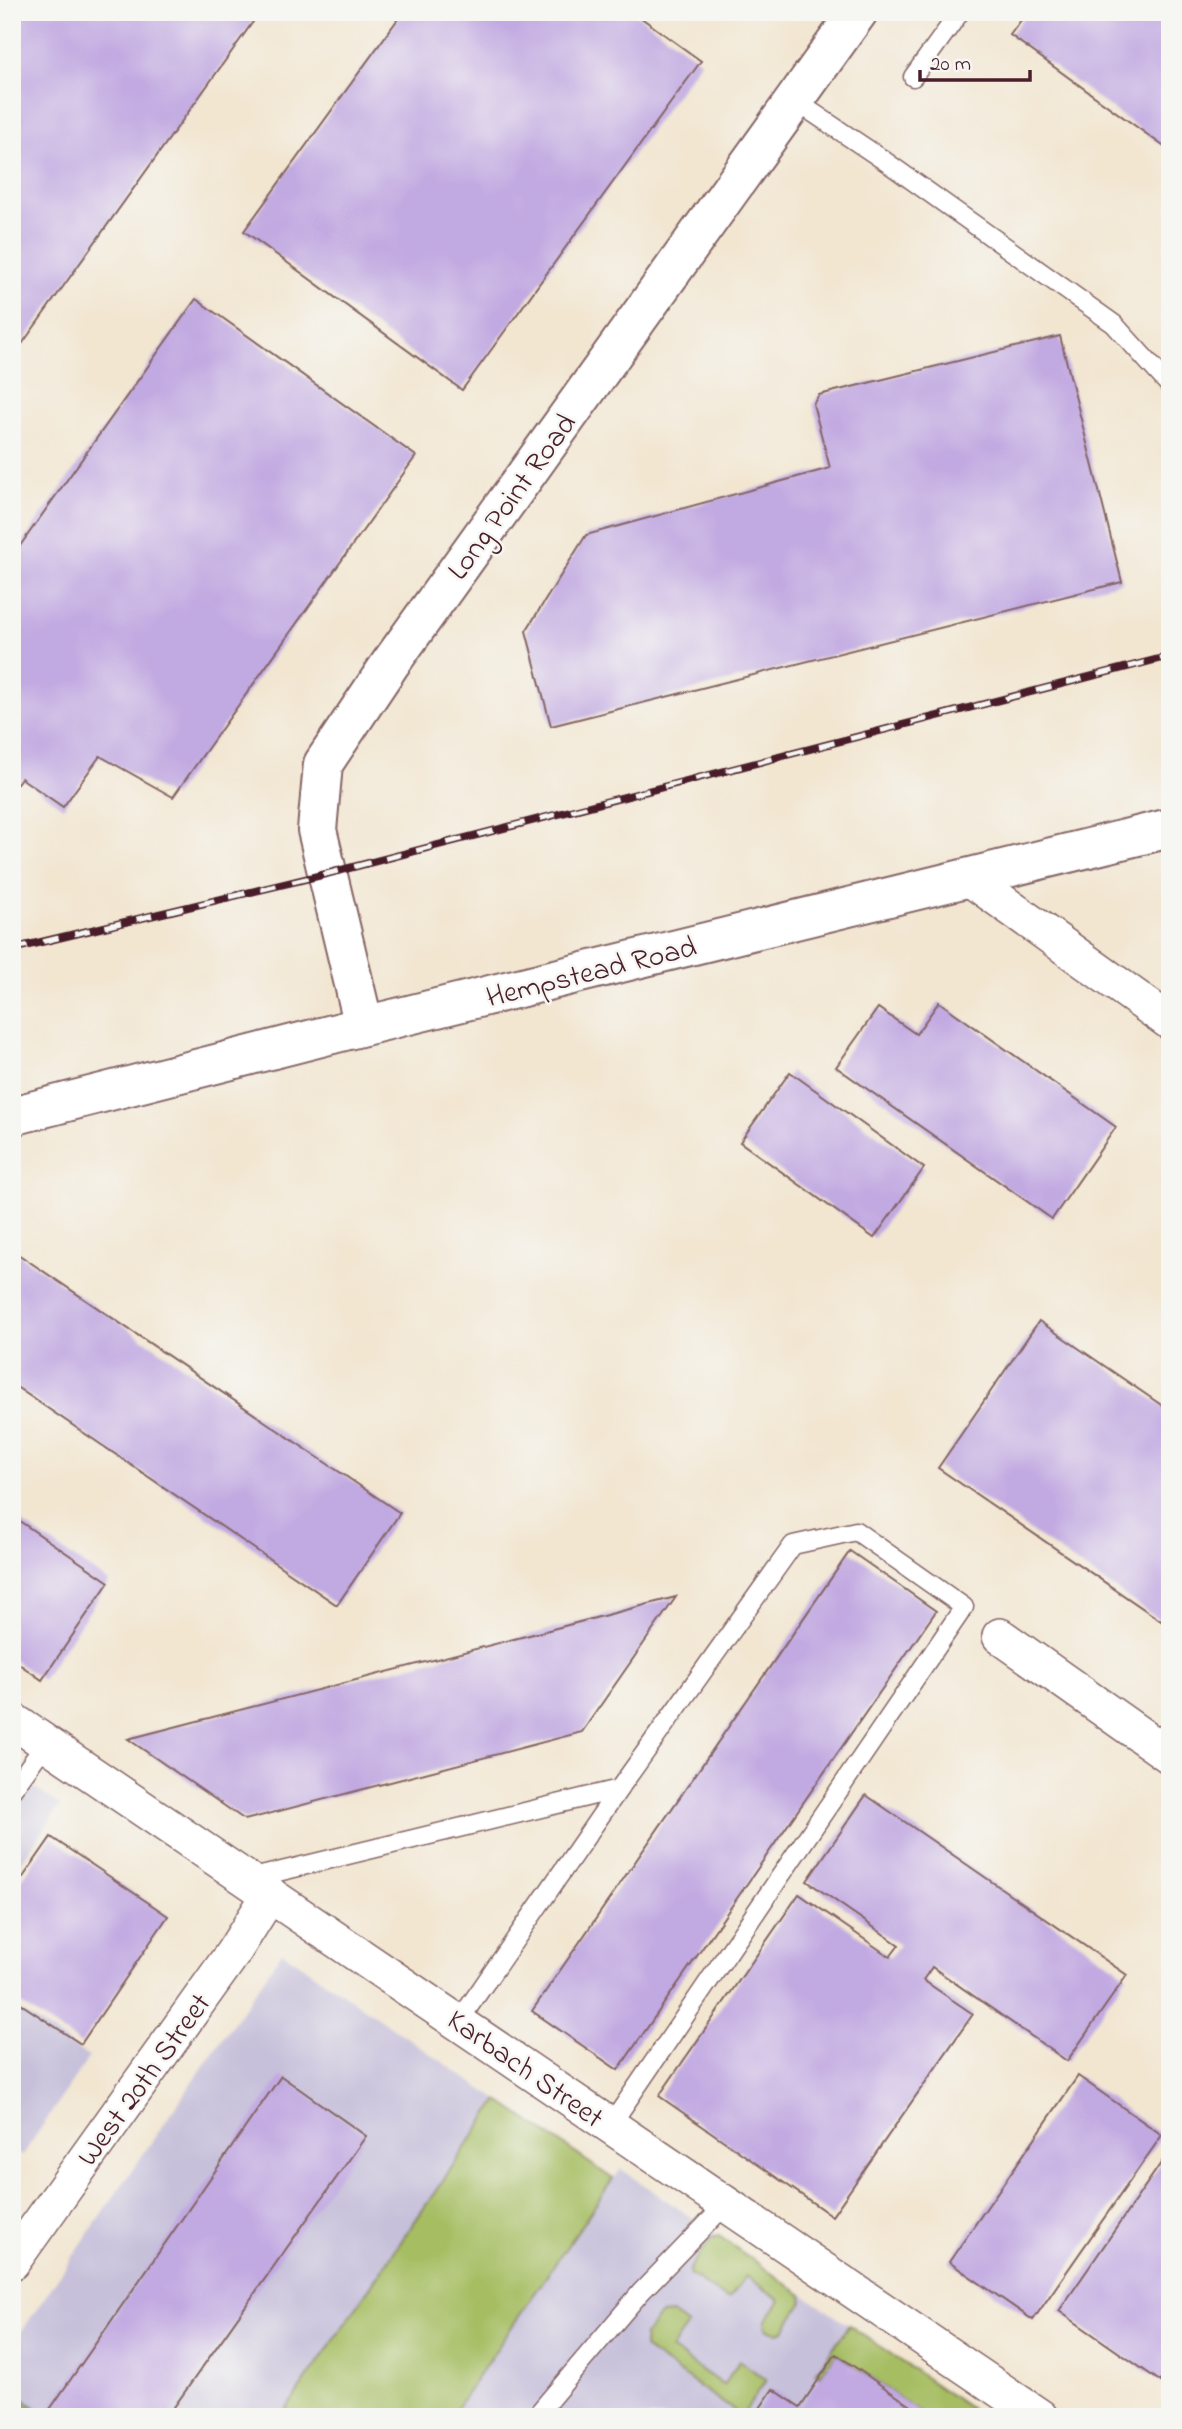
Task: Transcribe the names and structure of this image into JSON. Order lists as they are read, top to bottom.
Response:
{
  "streets": {
    "main road": ["Long Point Road", "Hempstead Road"],
    "street": ["Karbach Street", "West 20th Street"]
  },
  "crossings": [
    ["Long Point Road", "Hempstead Road"],
    ["Karbach Street", "West 20th Street"]
  ],
  "scale_bar": "20 m"
}
